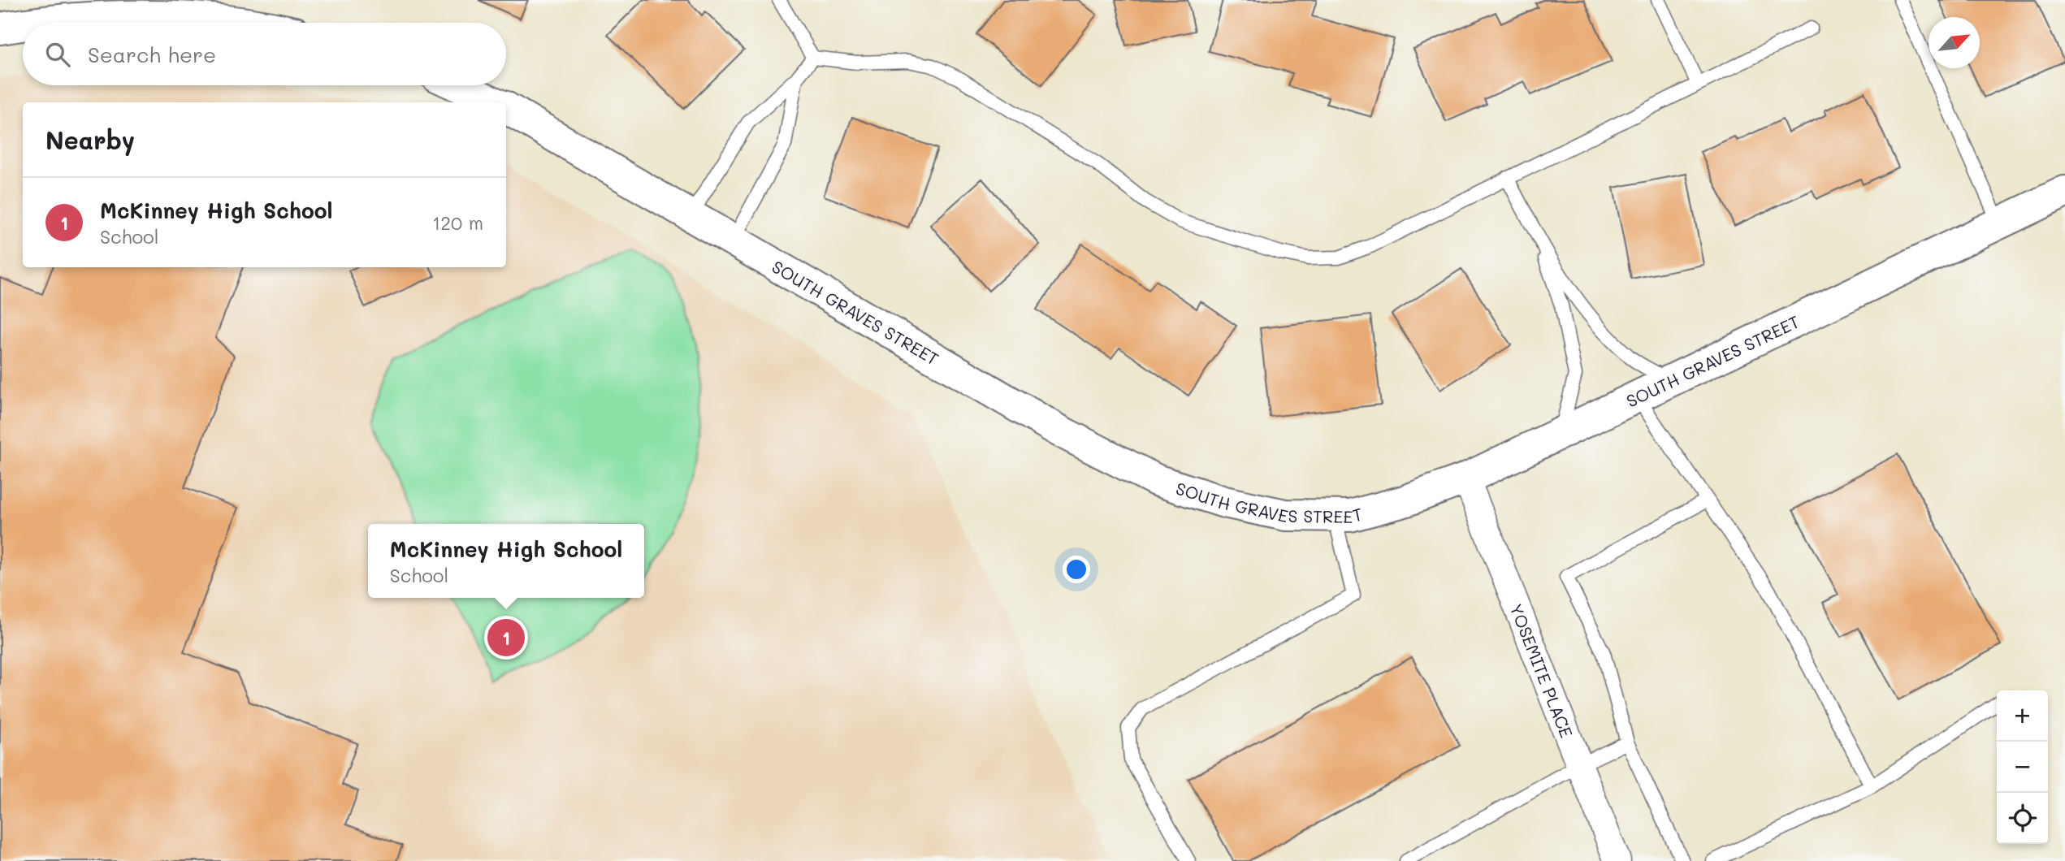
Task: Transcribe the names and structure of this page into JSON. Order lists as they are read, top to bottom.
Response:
{
  "streets": {
    "street": ["SOUTH GRAVES STREET", "YOSEMITE PLACE"]
  },
  "crossings": [
    ["SOUTH GRAVES STREET", "YOSEMITE PLACE"]
  ],
  "north": "top right",
  "page": {
    "search": "Search here",
    "heading": "Nearby",
    "list": [
      {
        "mark": "1",
        "name": "McKinney High School",
        "note": "School",
        "value": "120 m"
      }
    ],
    "popup": ["McKinney High School", "School"],
    "pins": "1",
    "map_buttons": ["+", "−"]
  }
}
